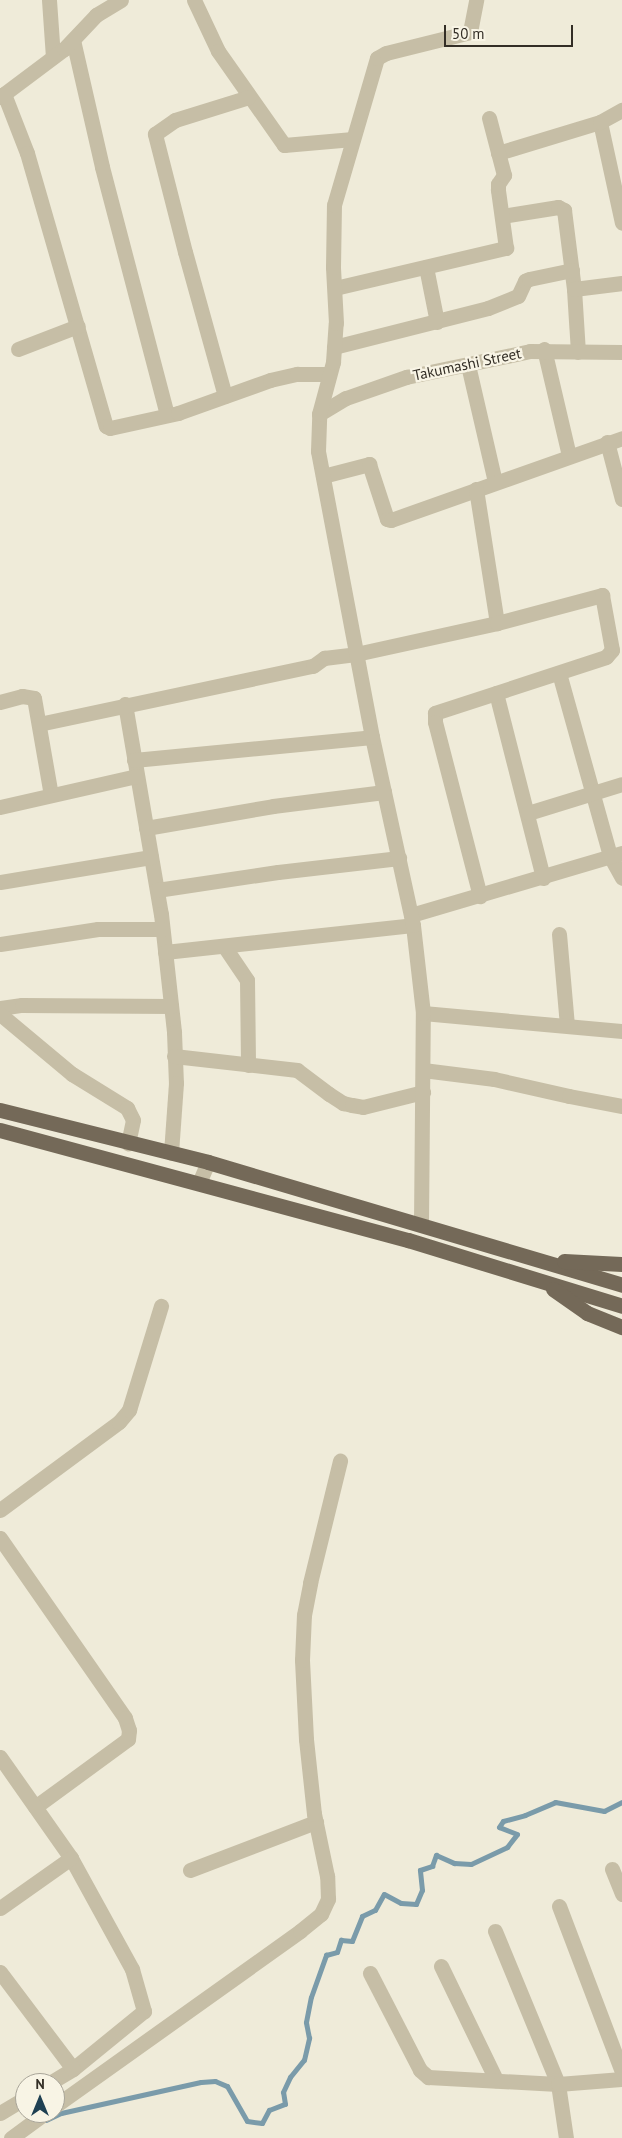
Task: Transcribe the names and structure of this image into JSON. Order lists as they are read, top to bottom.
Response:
{
  "streets": {
    "street": ["Takumashi Street"]
  },
  "scale_bar": "50 m",
  "north": "top"
}
